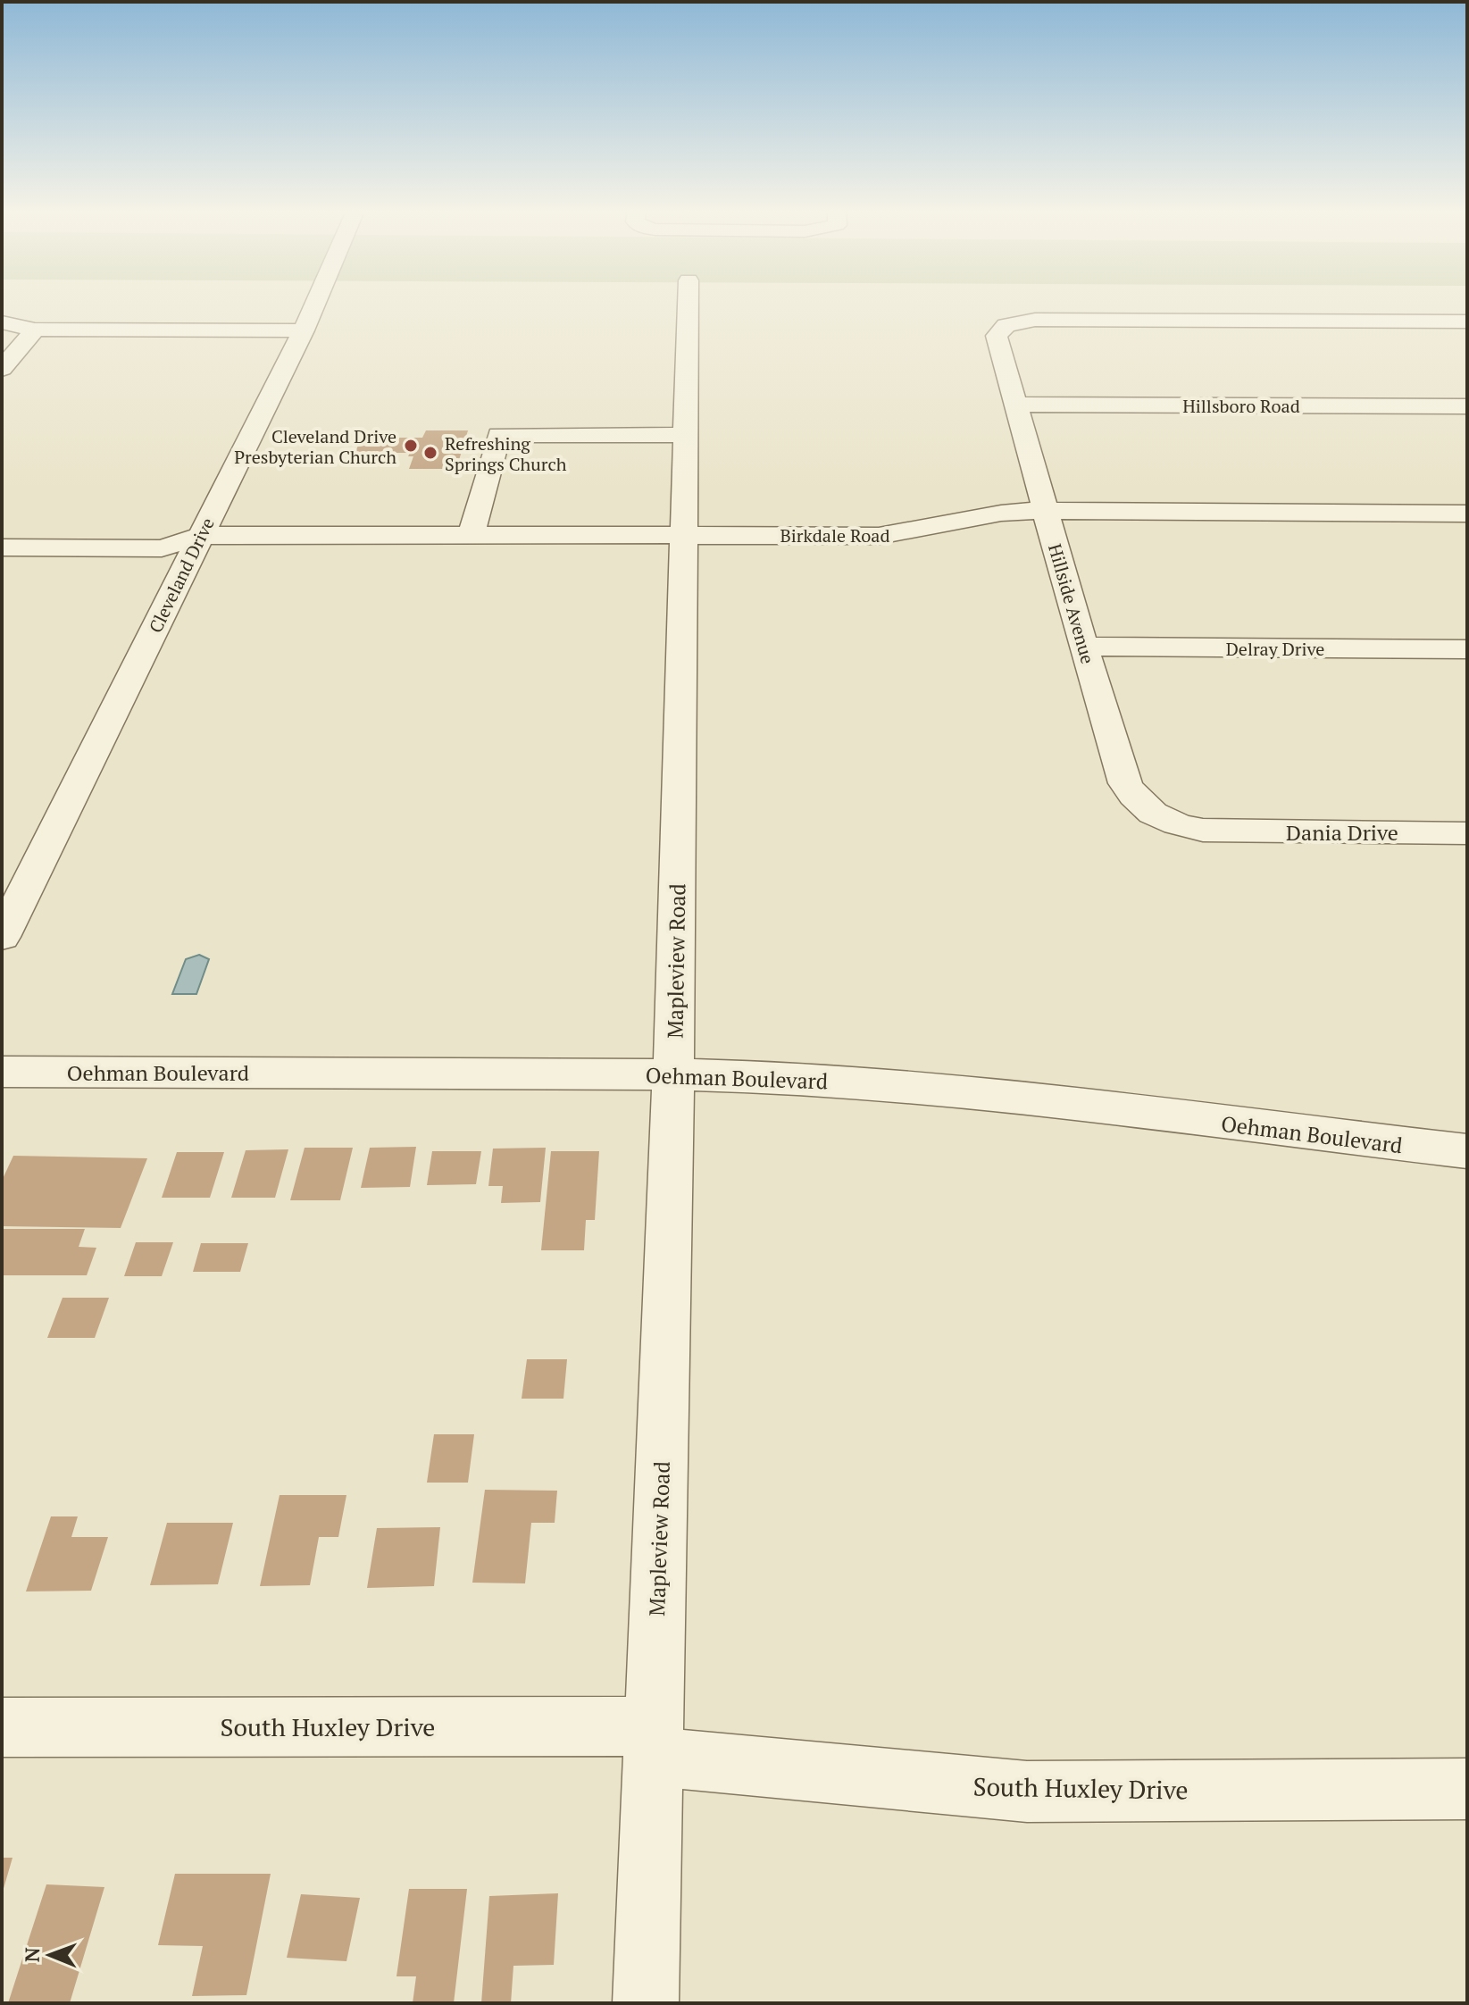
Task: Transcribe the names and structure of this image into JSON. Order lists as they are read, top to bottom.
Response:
{
  "streets": {
    "street": [
      "Hillsboro Road",
      "Birkdale Road",
      "Cleveland Drive",
      "Hillside Avenue",
      "Delray Drive",
      "Dania Drive",
      "Mapleview Road",
      "Oehman Boulevard",
      "South Huxley Drive"
    ]
  },
  "crossings": [
    ["Hillsboro Road", "Hillside Avenue"],
    ["Birkdale Road", "Cleveland Drive"],
    ["Birkdale Road", "Hillside Avenue"],
    ["Birkdale Road", "Mapleview Road"],
    ["Hillside Avenue", "Delray Drive"],
    ["Hillside Avenue", "Dania Drive"],
    ["Mapleview Road", "Oehman Boulevard"],
    ["Mapleview Road", "South Huxley Drive"]
  ],
  "places": ["Cleveland Drive Presbyterian Church", "Refreshing Springs Church"],
  "north": "left"
}
